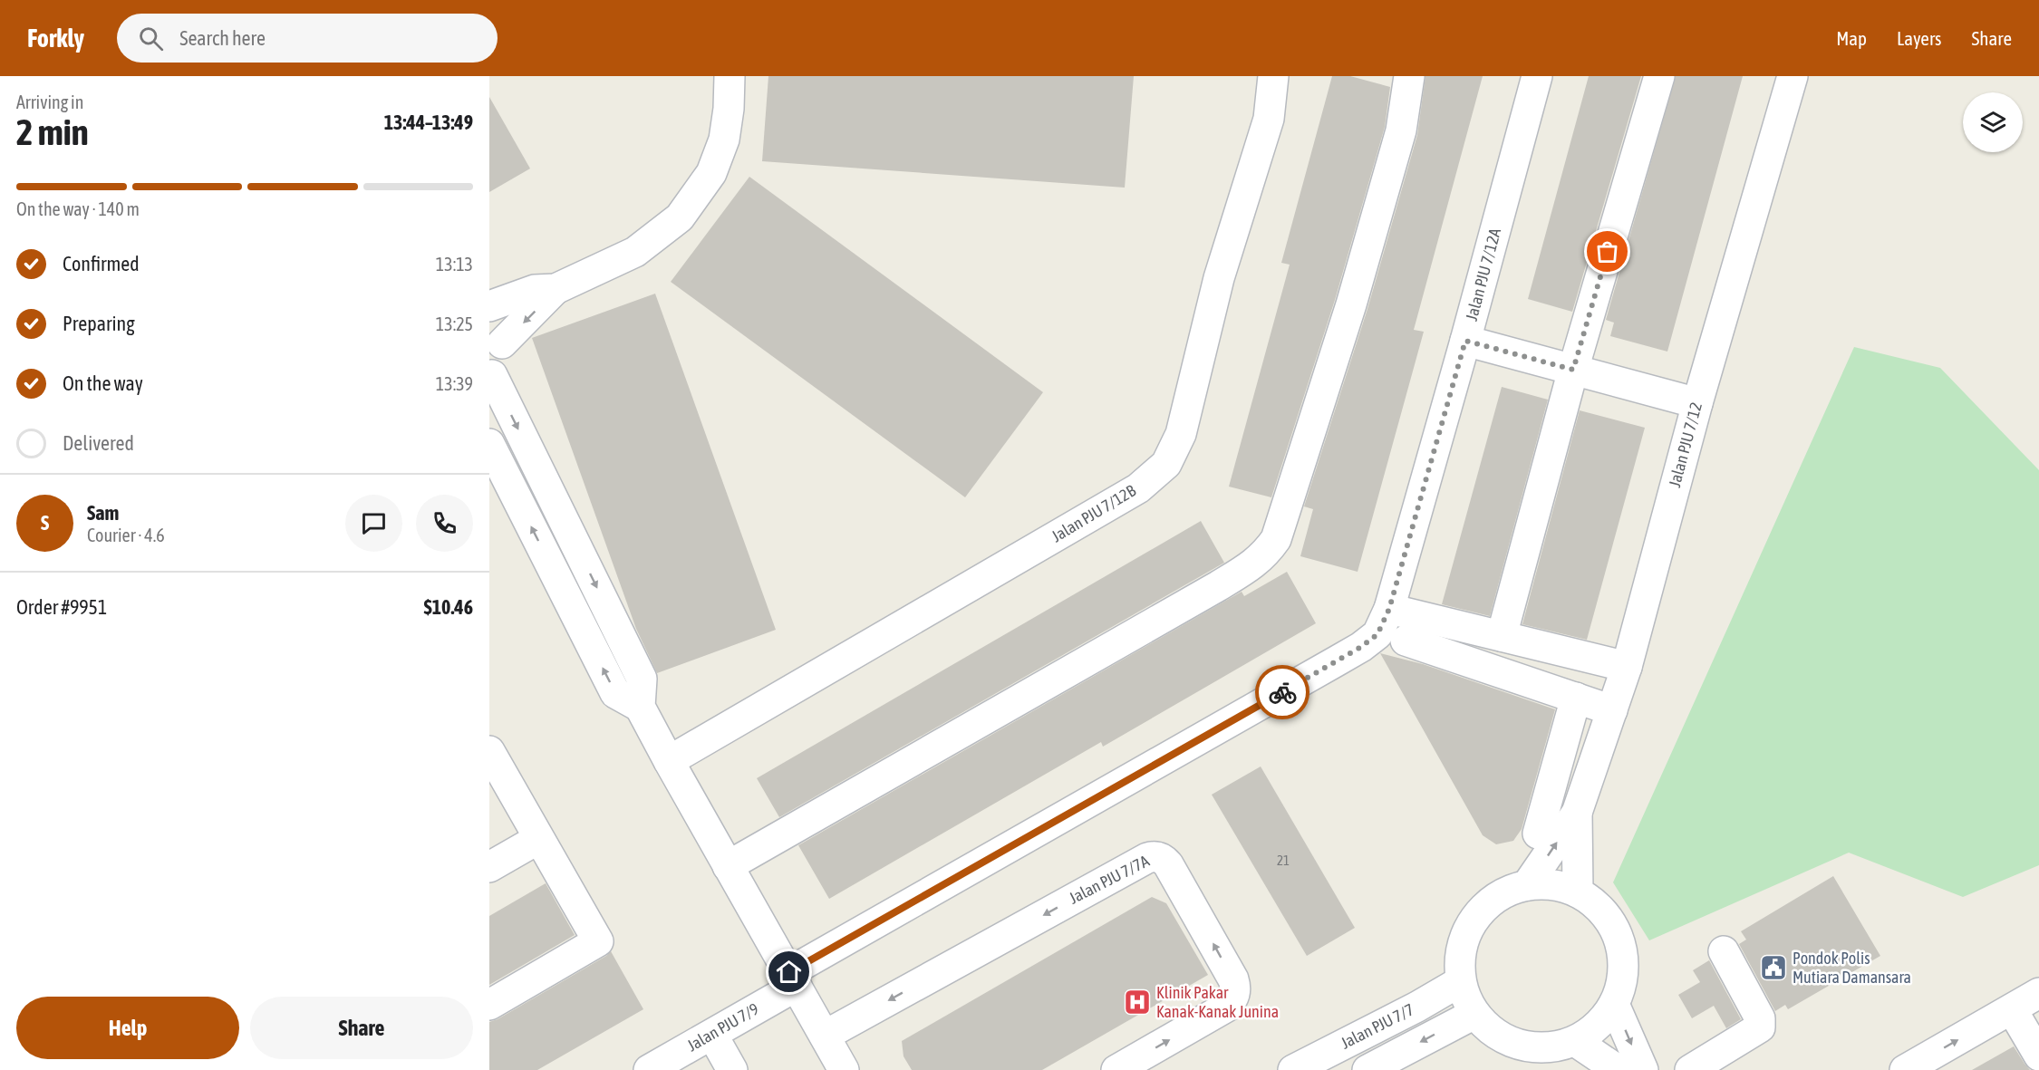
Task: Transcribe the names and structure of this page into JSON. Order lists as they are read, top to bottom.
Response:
{
  "streets": {
    "street": [
      "Jalan PJU 7/12A",
      "Jalan PJU 7/12",
      "Jalan PJU 7/12B",
      "Jalan PJU 7/7A",
      "Jalan PJU 7/7",
      "Jalan PJU 7/9"
    ]
  },
  "crossings": [
    ["Jalan PJU 7/12A", "Jalan PJU 7/9"],
    ["Jalan PJU 7/12", "Jalan PJU 7/7"]
  ],
  "places": {
    "public building": ["Pondok Polis Mutiara Damansara"],
    "hospital": ["Klinik Pakar Kanak-Kanak Junina"]
  },
  "house_numbers": ["21"],
  "page": {
    "header": "Forkly",
    "search": "Search here",
    "nav": ["Map", "Layers", "Share"],
    "heading": ["2 min", "Arriving in", "13:44–13:49"],
    "panel": [
      "Sam",
      "Courier · 4.6",
      "Order #9951",
      "$10.46"
    ],
    "bar": "On the way · 140 m",
    "list": [
      ["Confirmed", "13:13"],
      ["Preparing", "13:25"],
      ["On the way", "13:39"],
      "Delivered"
    ],
    "round": "S",
    "buttons": ["Help", "Share"]
  }
}
